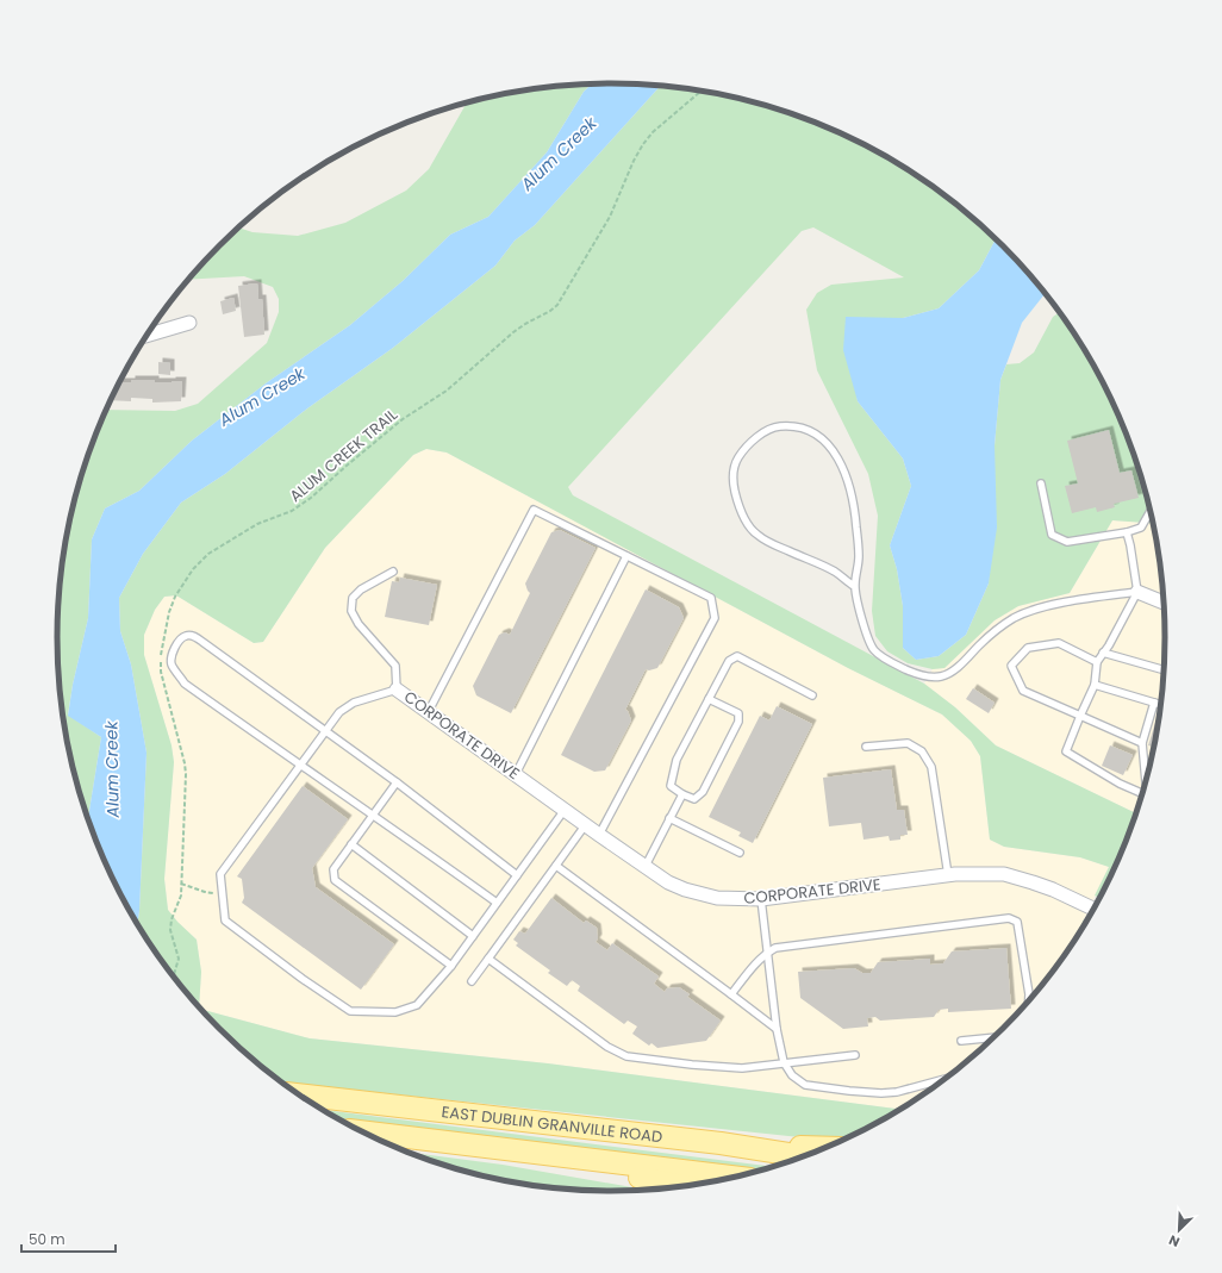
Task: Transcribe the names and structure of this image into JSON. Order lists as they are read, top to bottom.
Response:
{
  "streets": {
    "main road": ["EAST DUBLIN GRANVILLE ROAD"],
    "street": ["CORPORATE DRIVE"],
    "path": ["ALUM CREEK TRAIL"]
  },
  "water": ["Alum Creek"],
  "scale_bar": "50 m",
  "north": "bottom left"
}
